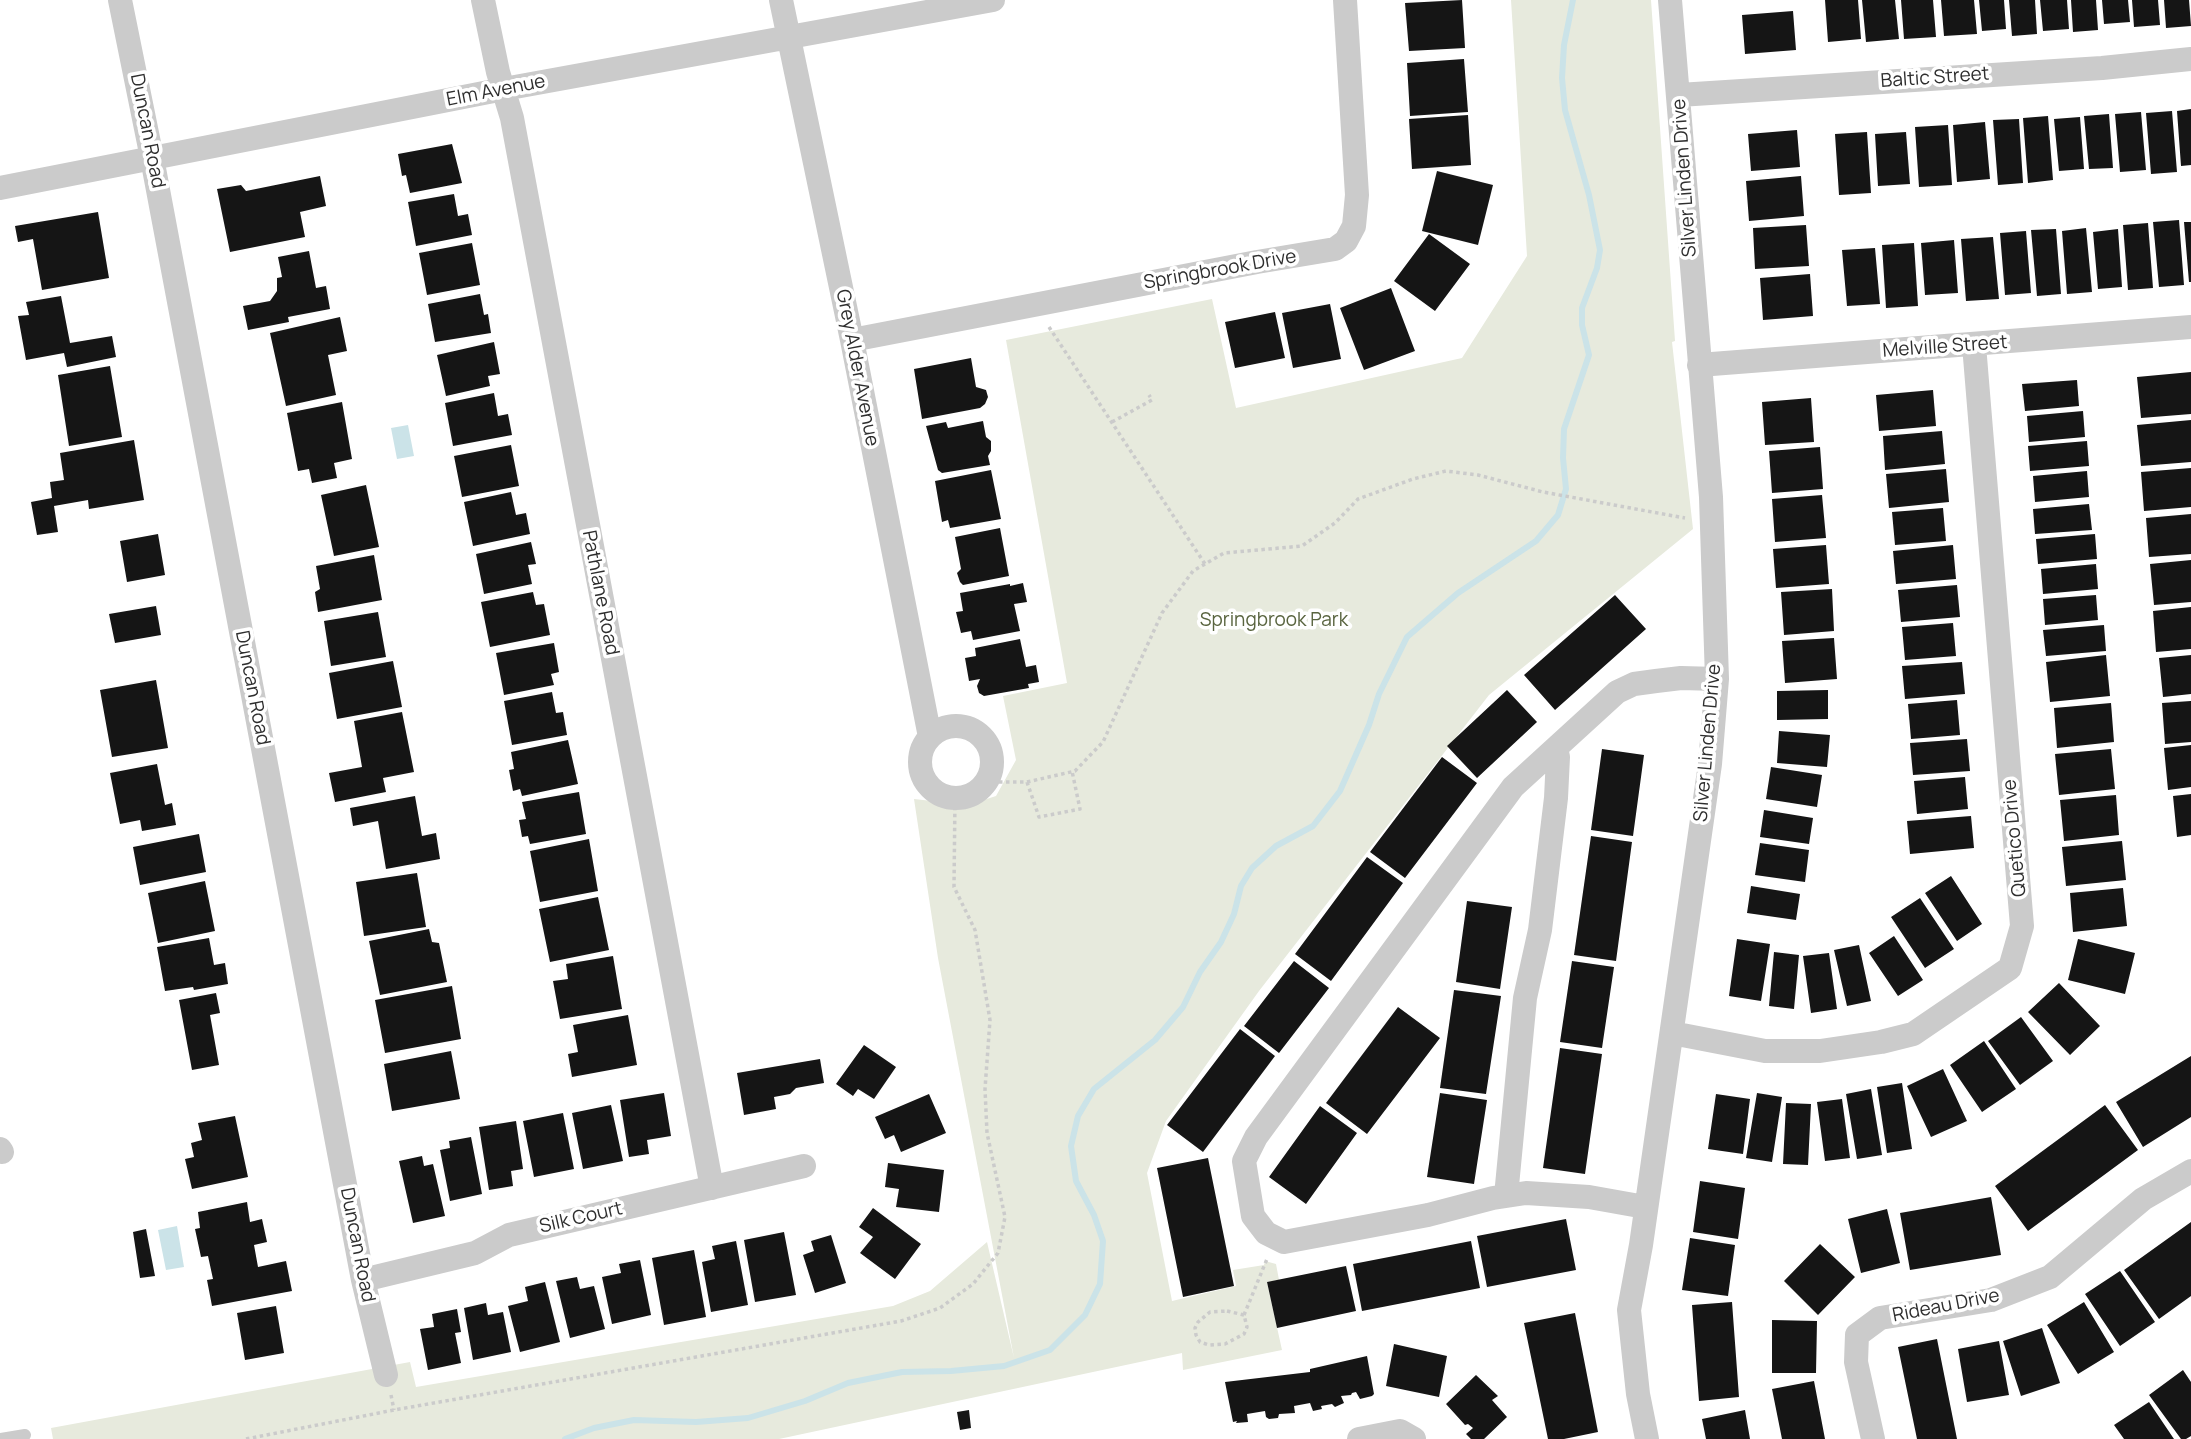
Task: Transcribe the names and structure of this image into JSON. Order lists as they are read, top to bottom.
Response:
{
  "streets": {
    "street": [
      "Baltic Street",
      "Elm Avenue",
      "Duncan Road",
      "Silver Linden Drive",
      "Springbrook Drive",
      "Melville Street",
      "Grey Alder Avenue",
      "Pathlane Road",
      "Quetico Drive",
      "Silk Court",
      "Rideau Drive"
    ]
  },
  "crossings": [
    ["Baltic Street", "Silver Linden Drive"],
    ["Elm Avenue", "Duncan Road"],
    ["Elm Avenue", "Grey Alder Avenue"],
    ["Elm Avenue", "Pathlane Road"],
    ["Duncan Road", "Silk Court"],
    ["Silver Linden Drive", "Melville Street"],
    ["Silver Linden Drive", "Quetico Drive"],
    ["Springbrook Drive", "Grey Alder Avenue"],
    ["Melville Street", "Quetico Drive"],
    ["Pathlane Road", "Silk Court"]
  ],
  "parks": ["Springbrook Park"]
}
